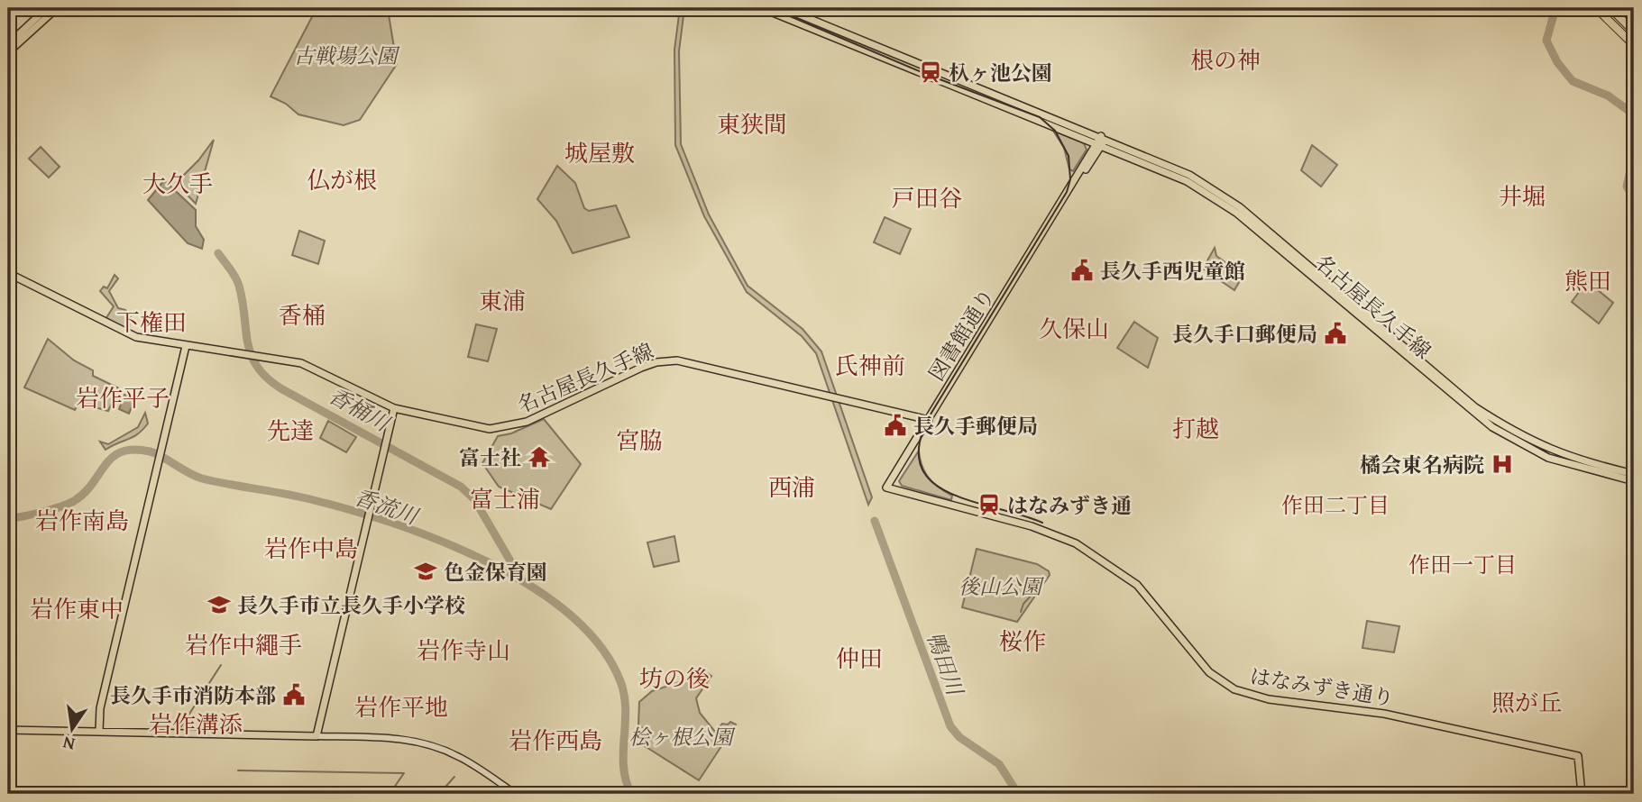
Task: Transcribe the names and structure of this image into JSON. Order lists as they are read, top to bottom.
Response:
{
  "streets": {
    "main road": ["名古屋長久手線", "図書館通り", "はなみずき通り"]
  },
  "crossings": [
    ["名古屋長久手線", "図書館通り"],
    ["図書館通り", "はなみずき通り"]
  ],
  "districts": [
    "根の神",
    "東狭間",
    "城屋敷",
    "仏が根",
    "大久手",
    "井堀",
    "戸田谷",
    "熊田",
    "東浦",
    "香桶",
    "下権田",
    "久保山",
    "氏神前",
    "岩作平子",
    "打越",
    "先達",
    "宮脇",
    "西浦",
    "富士浦",
    "作田二丁目",
    "岩作南島",
    "岩作中島",
    "作田一丁目",
    "岩作東中",
    "桜作",
    "岩作中繩手",
    "岩作寺山",
    "仲田",
    "坊の後",
    "照が丘",
    "岩作平地",
    "岩作溝添",
    "岩作西島"
  ],
  "water": ["香桶川", "香流川", "鴨田川"],
  "parks": ["古戦場公園", "後山公園", "桧ヶ根公園"],
  "places": {
    "station": ["杁ヶ池公園", "はなみずき通"],
    "public building": [
      "長久手西児童館",
      "長久手口郵便局",
      "長久手郵便局",
      "長久手市消防本部"
    ],
    "temple": ["富士社"],
    "hospital": ["橘会東名病院"],
    "school or university": ["色金保育園", "長久手市立長久手小学校"]
  },
  "north": "bottom"
}
